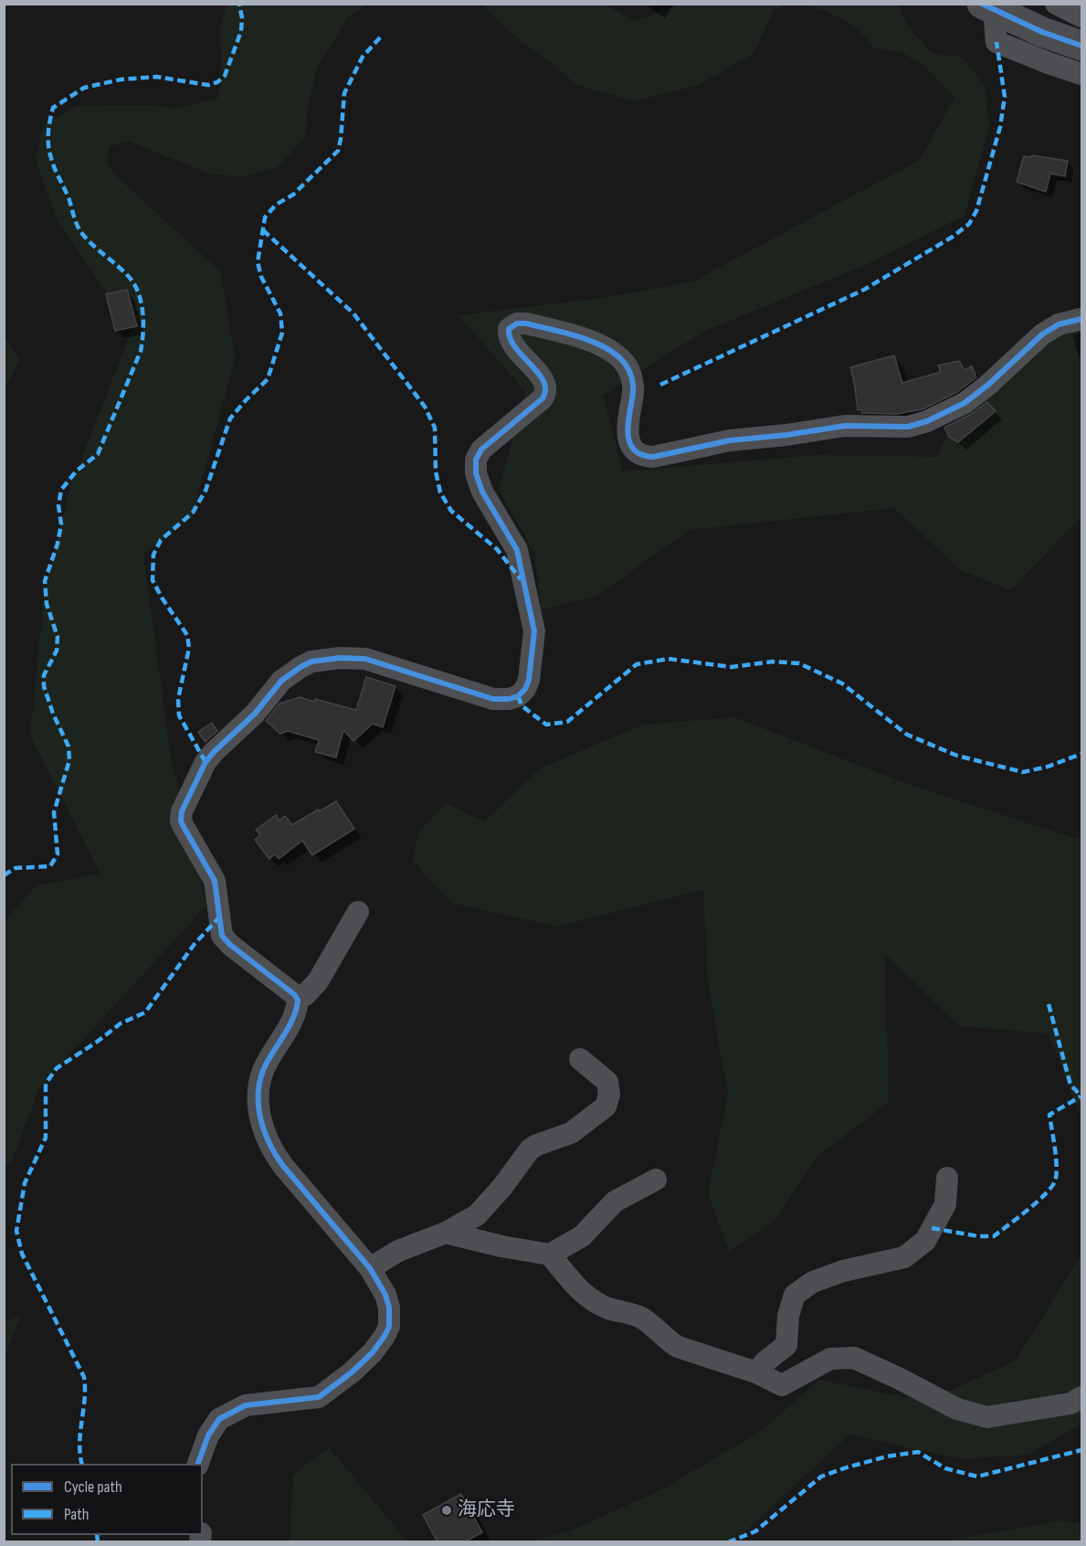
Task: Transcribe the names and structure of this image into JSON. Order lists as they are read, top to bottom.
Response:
{
  "places": ["海応寺"],
  "legend": ["Cycle path", "Path"]
}
